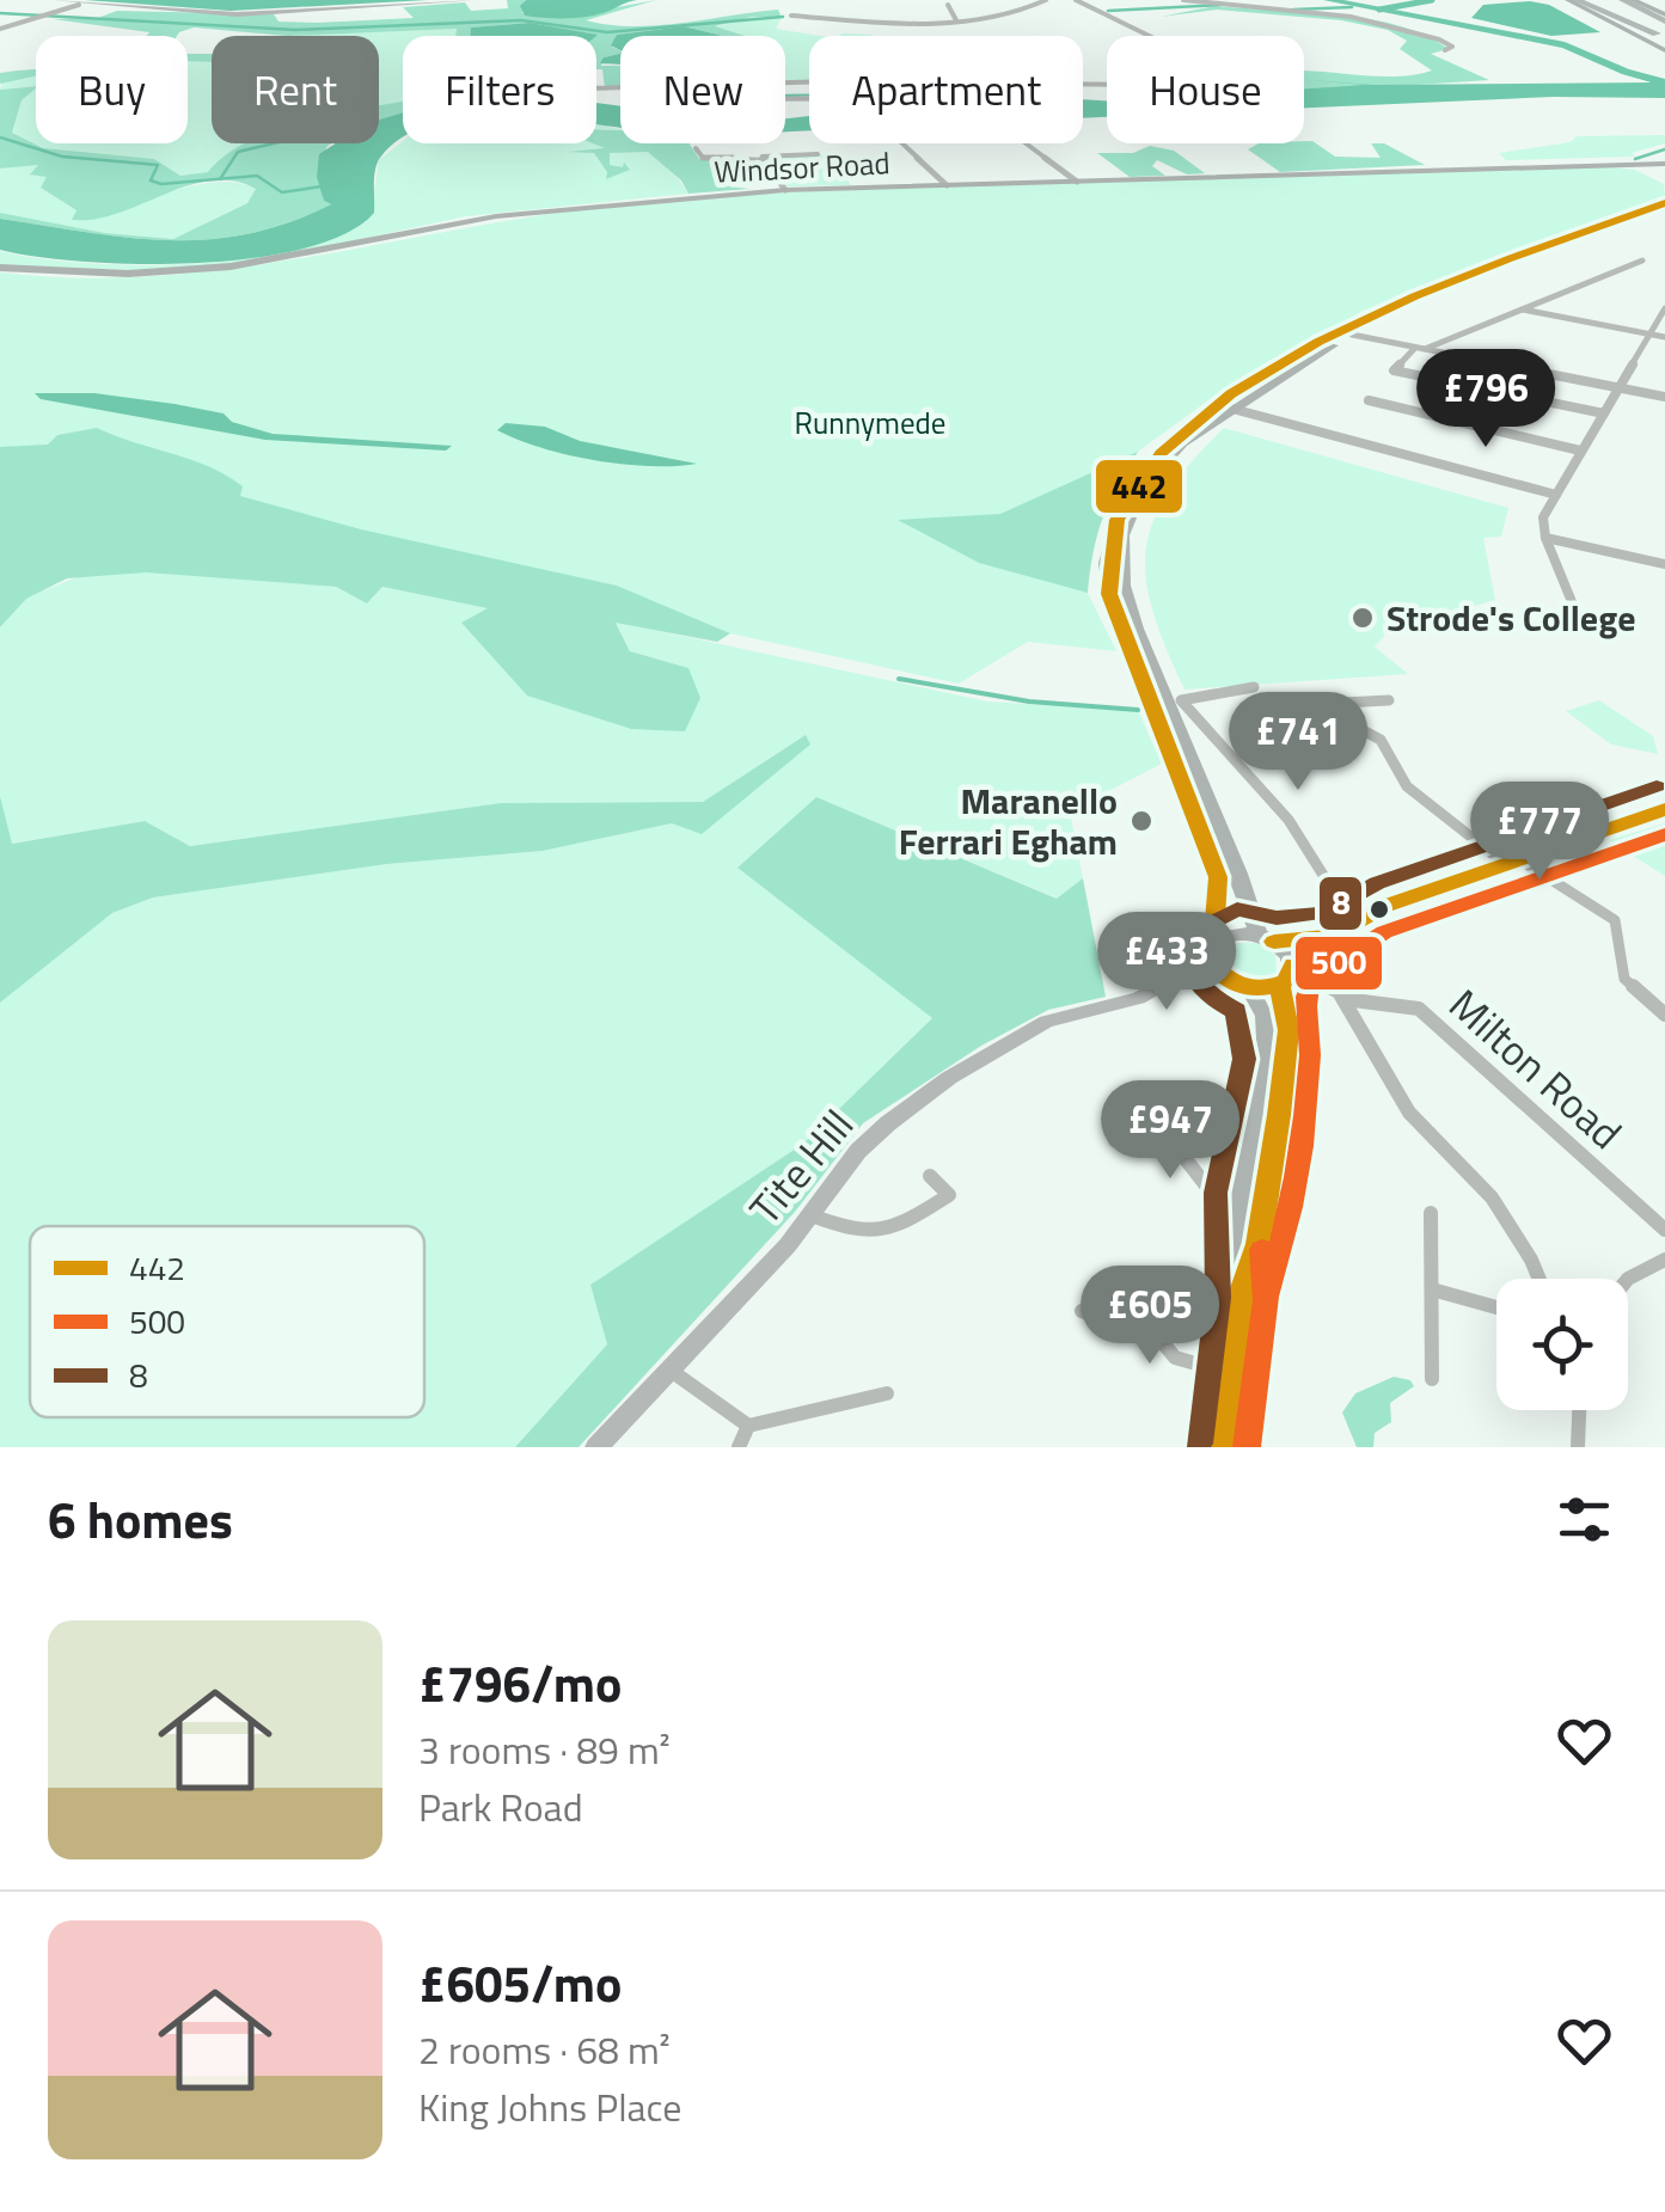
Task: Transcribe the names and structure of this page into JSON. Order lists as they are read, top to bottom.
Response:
{
  "streets": {
    "main road": ["Windsor Road", "Tite Hill"],
    "street": ["Milton Road"]
  },
  "parks": ["Runnymede"],
  "places": ["Strode's College", "Maranello Ferrari Egham"],
  "lines": ["transit line 442", "transit line 8", "transit line 500"],
  "legend": ["442", "500", "8"],
  "page": {
    "chip": [
      "Buy",
      "Rent",
      "Filters",
      "New",
      "Apartment",
      "House"
    ],
    "price": [
      "£796",
      "£741",
      "£777",
      "£433",
      "£947",
      "£605"
    ],
    "heading": "6 homes",
    "list": [
      {
        "name": "£796/mo",
        "note": "3 rooms · 89 m² · Park Road"
      },
      {
        "name": "£605/mo",
        "note": "2 rooms · 68 m² · King Johns Place"
      }
    ]
  }
}
